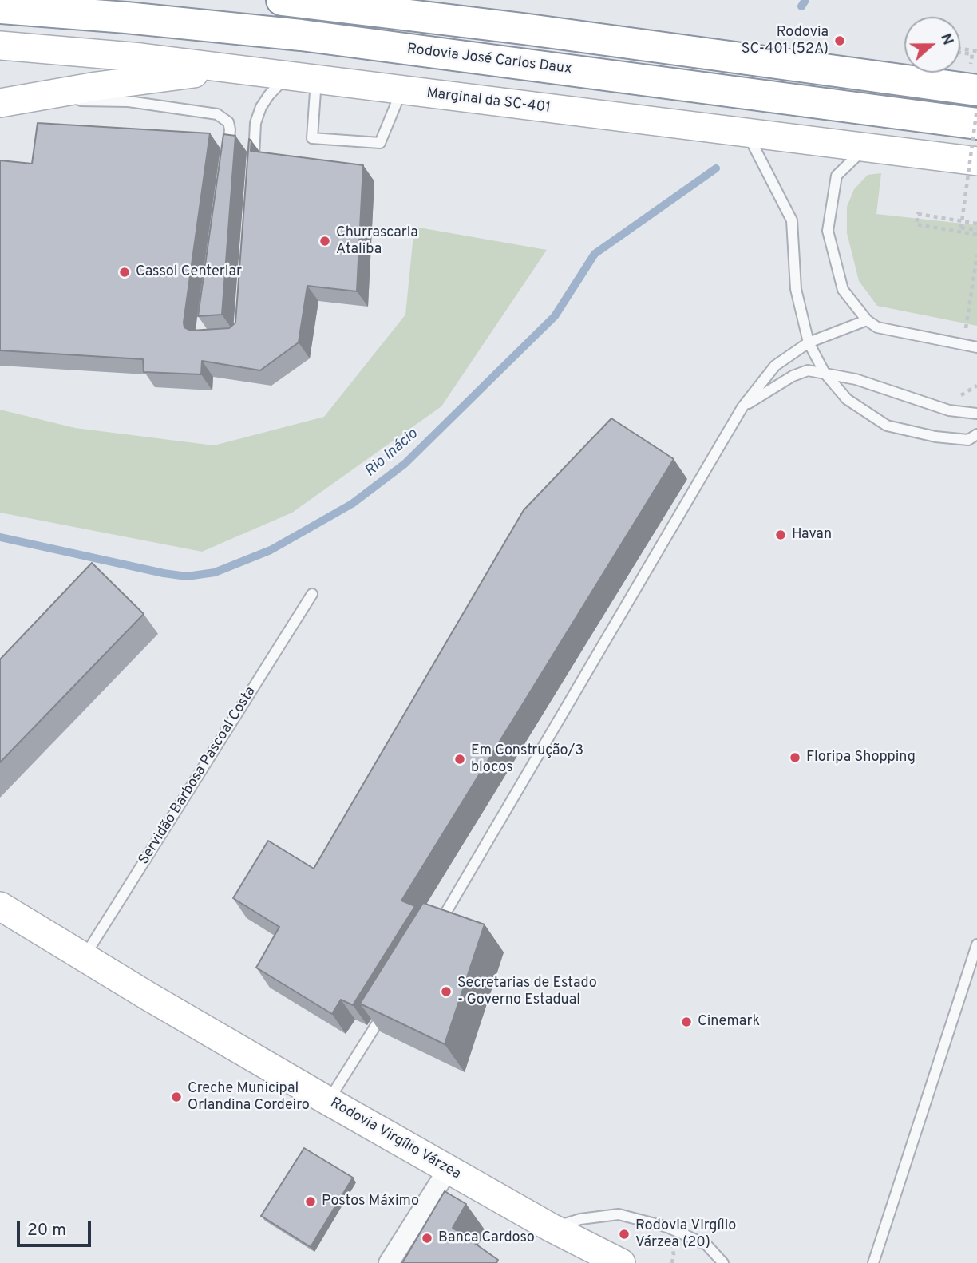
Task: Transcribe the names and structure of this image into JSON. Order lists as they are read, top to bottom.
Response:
{
  "streets": {
    "highway": ["Rodovia José Carlos Daux"],
    "main road": ["Marginal da SC-401", "Rodovia Virgílio Várzea"],
    "lane": ["Servidão Barbosa Pascoal Costa"]
  },
  "crossings": [
    ["Servidão Barbosa Pascoal Costa", "Rodovia Virgílio Várzea"]
  ],
  "water": ["Rio Inácio"],
  "places": [
    "Rodovia SC-401 (52A)",
    "Churrascaria Ataliba",
    "Cassol Centerlar",
    "Havan",
    "Floripa Shopping",
    "Em Construção/3 blocos",
    "Secretarias de Estado - Governo Estadual",
    "Cinemark",
    "Creche Municipal Orlandina Cordeiro",
    "Postos Máximo",
    "Rodovia Virgílio Várzea (20)",
    "Banca Cardoso"
  ],
  "scale_bar": "20 m",
  "north": "right"
}
